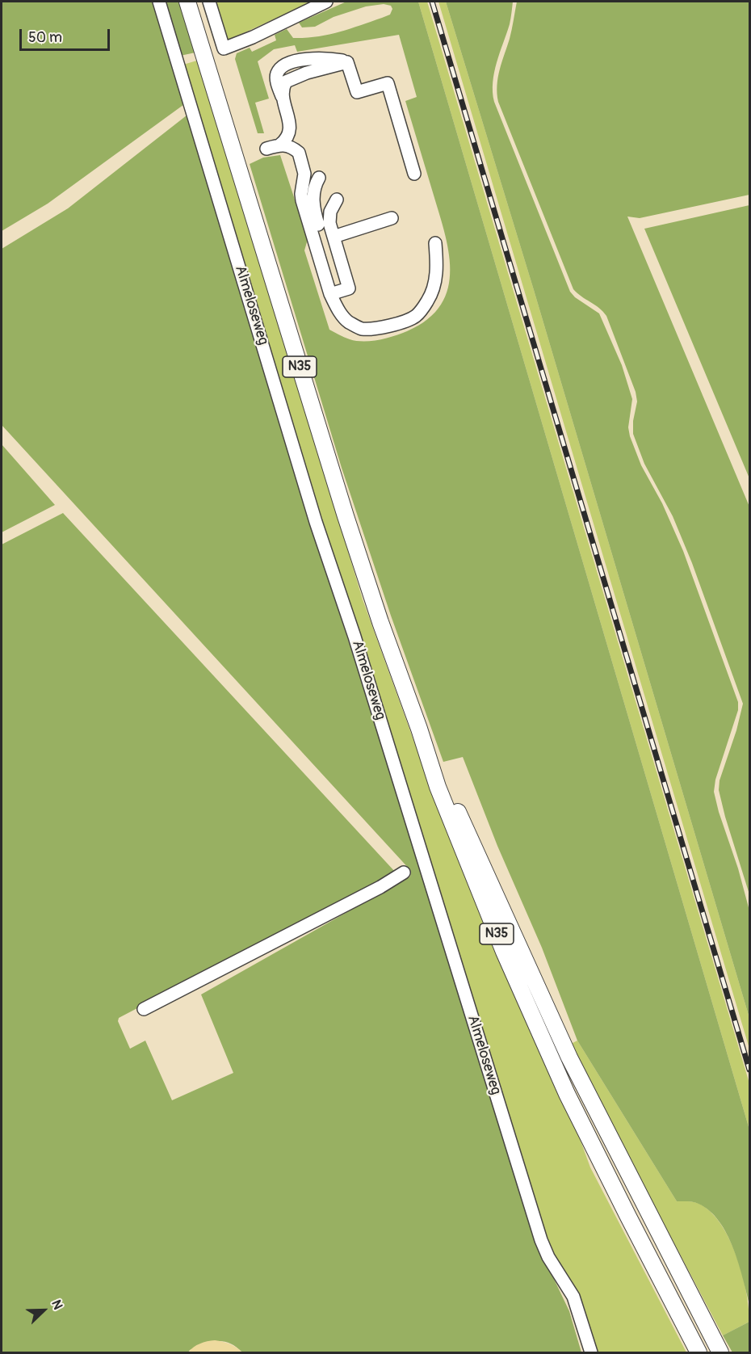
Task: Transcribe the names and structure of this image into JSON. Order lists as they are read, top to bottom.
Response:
{
  "streets": {
    "main road": ["Almeloseweg", "N35"]
  },
  "crossings": [
    ["Almeloseweg", "N35"]
  ],
  "scale_bar": "50 m",
  "north": "top right"
}
